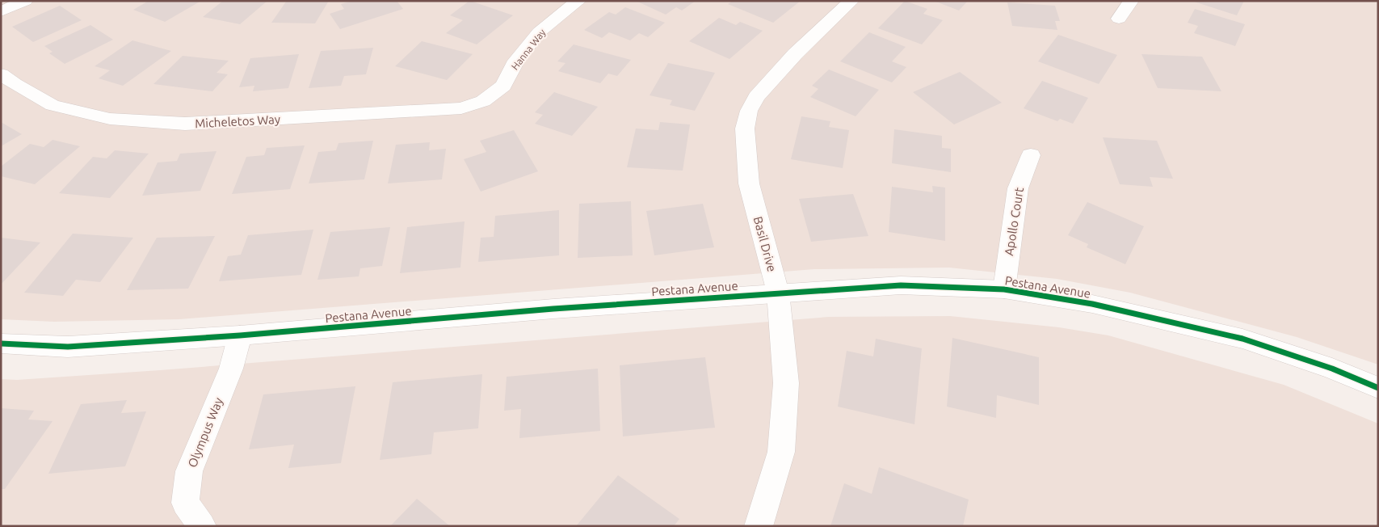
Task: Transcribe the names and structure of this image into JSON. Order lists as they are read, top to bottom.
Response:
{
  "streets": {
    "street": [
      "Hanna Way",
      "Micheletos Way",
      "Apollo Court",
      "Basil Drive",
      "Pestana Avenue",
      "Olympus Way"
    ]
  },
  "crossings": [
    ["Hanna Way", "Micheletos Way"],
    ["Apollo Court", "Pestana Avenue"],
    ["Basil Drive", "Pestana Avenue"],
    ["Pestana Avenue", "Olympus Way"]
  ]
}
